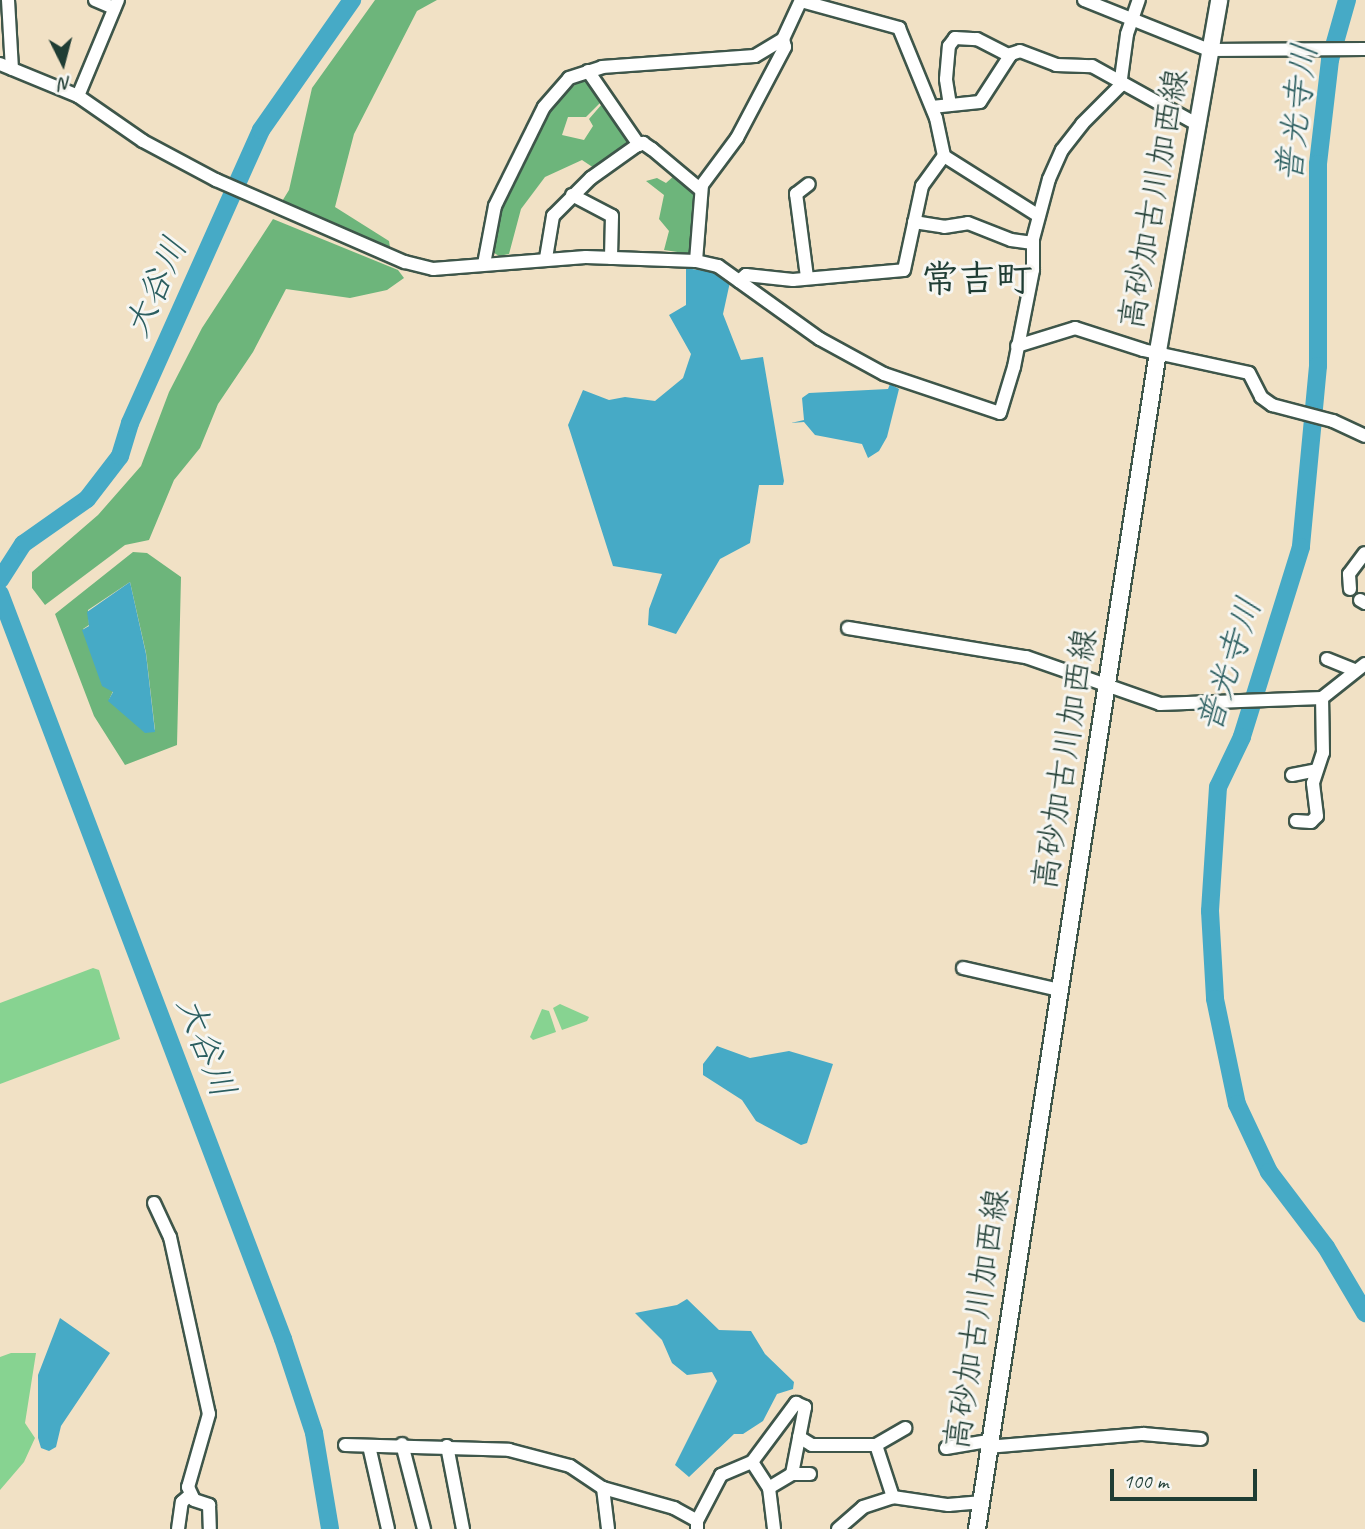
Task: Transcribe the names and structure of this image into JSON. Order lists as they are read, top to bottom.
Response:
{
  "streets": {
    "main road": ["高砂加古川加西線"]
  },
  "districts": ["常吉町"],
  "water": ["普光寺川", "大谷川"],
  "scale_bar": "100 m",
  "north": "bottom"
}
